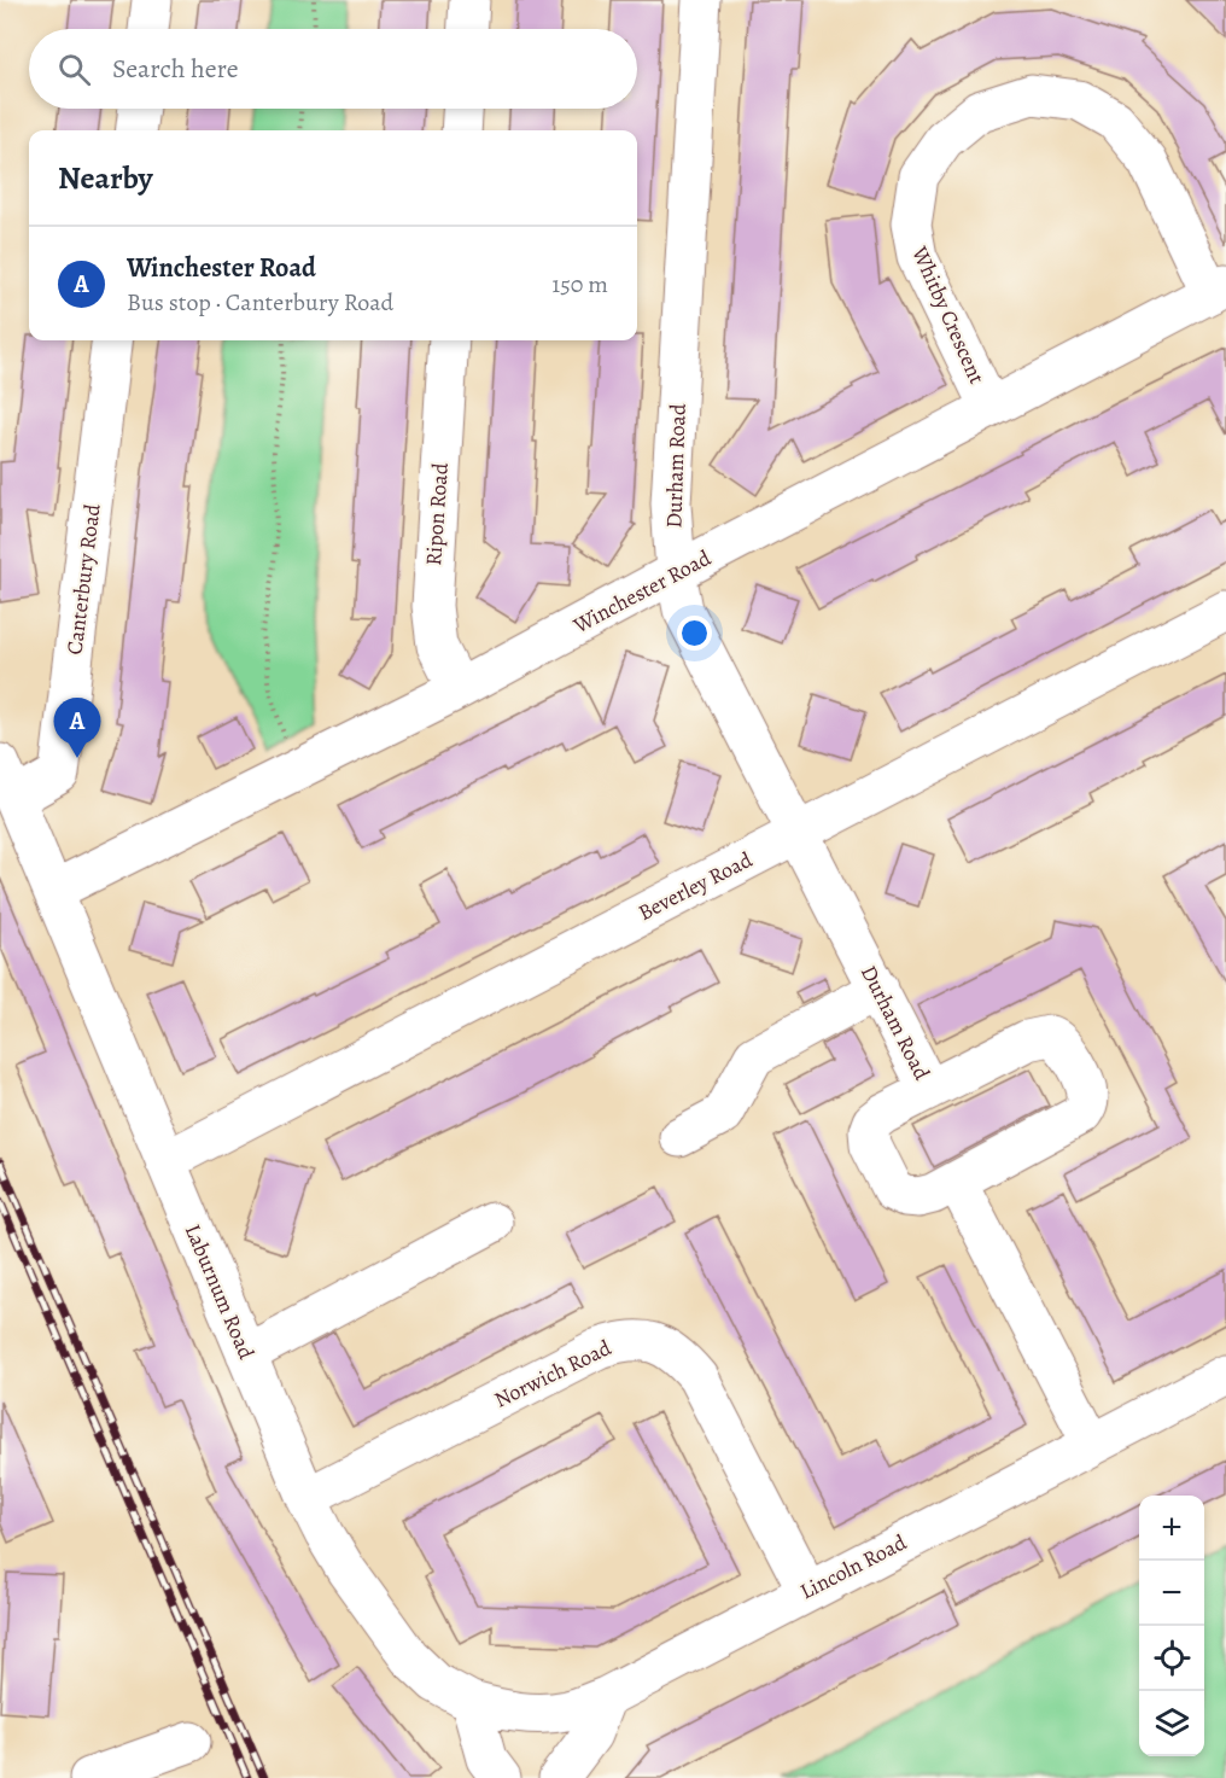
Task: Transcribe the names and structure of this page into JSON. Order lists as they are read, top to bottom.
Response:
{
  "streets": {
    "street": [
      "Whitby Crescent",
      "Durham Road",
      "Ripon Road",
      "Canterbury Road",
      "Winchester Road",
      "Beverley Road",
      "Laburnum Road",
      "Norwich Road",
      "Lincoln Road"
    ]
  },
  "crossings": [
    ["Whitby Crescent", "Winchester Road"],
    ["Durham Road", "Winchester Road"],
    ["Durham Road", "Beverley Road"],
    ["Ripon Road", "Winchester Road"],
    ["Canterbury Road", "Laburnum Road"],
    ["Winchester Road", "Laburnum Road"],
    ["Beverley Road", "Laburnum Road"],
    ["Laburnum Road", "Norwich Road"],
    ["Laburnum Road", "Lincoln Road"],
    ["Norwich Road", "Lincoln Road"]
  ],
  "page": {
    "search": "Search here",
    "heading": "Nearby",
    "list": [
      {
        "mark": "A",
        "name": "Winchester Road",
        "note": "Bus stop · Canterbury Road",
        "value": "150 m"
      }
    ],
    "pins": "A",
    "map_buttons": ["+", "−"]
  }
}
